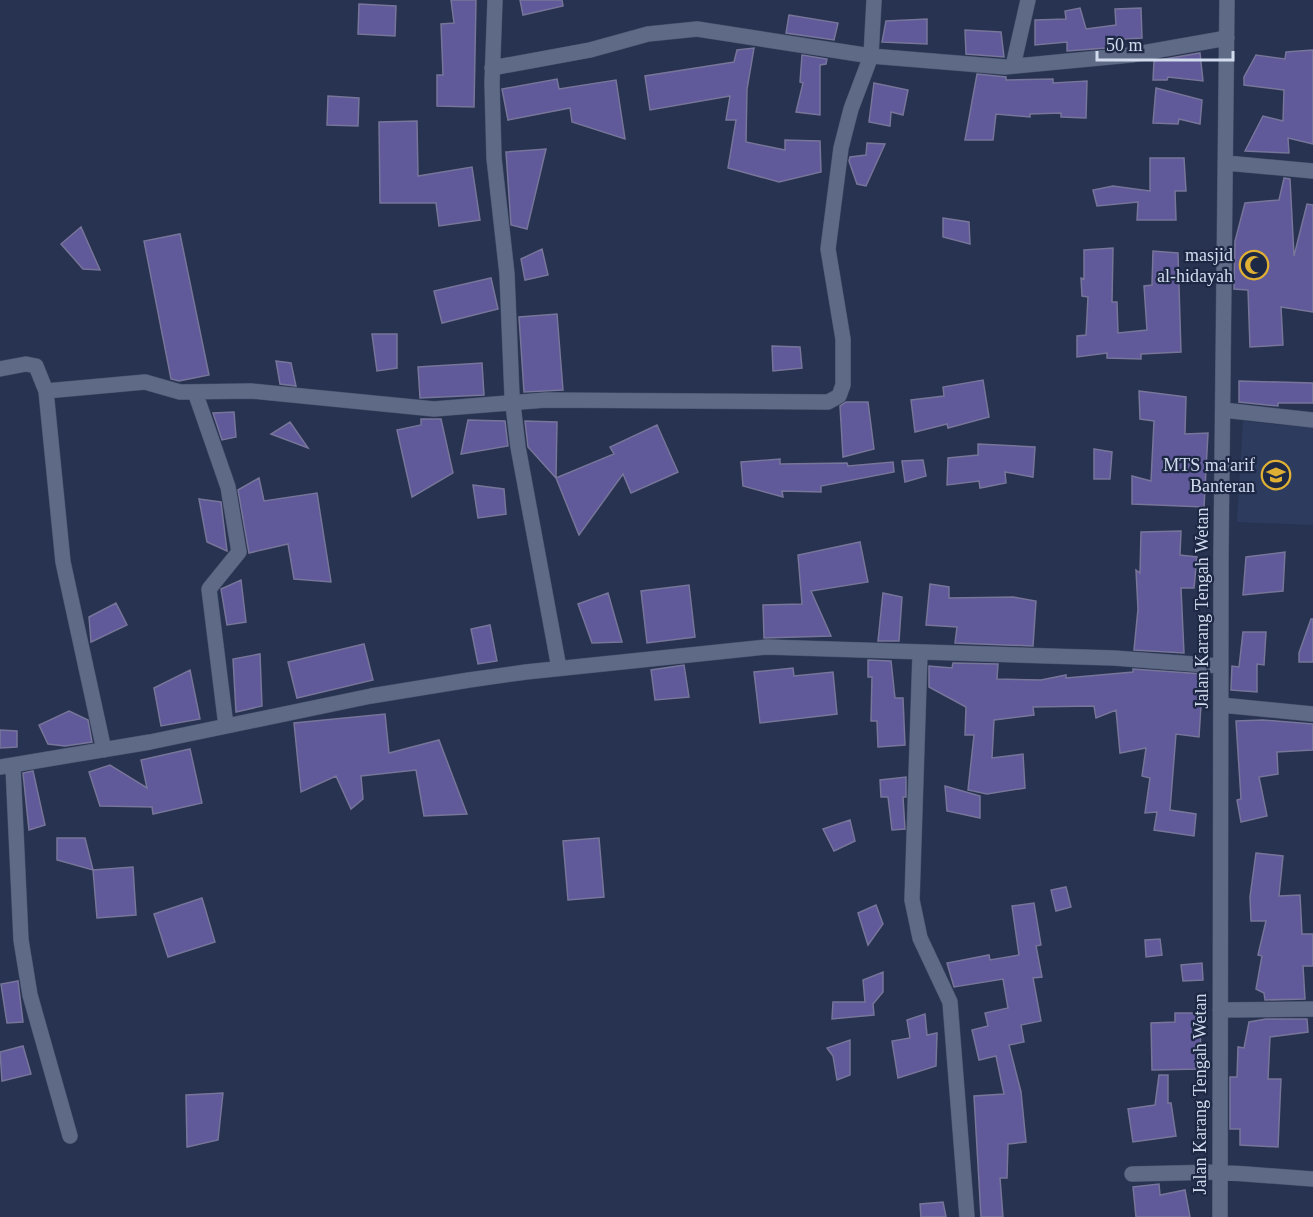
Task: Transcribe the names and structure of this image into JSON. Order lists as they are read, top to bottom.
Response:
{
  "streets": {
    "street": ["Jalan Karang Tengah Wetan"]
  },
  "places": {
    "mosque": ["masjid al-hidayah"],
    "school or university": ["MTS ma'arif Banteran"]
  },
  "scale_bar": "50 m"
}
